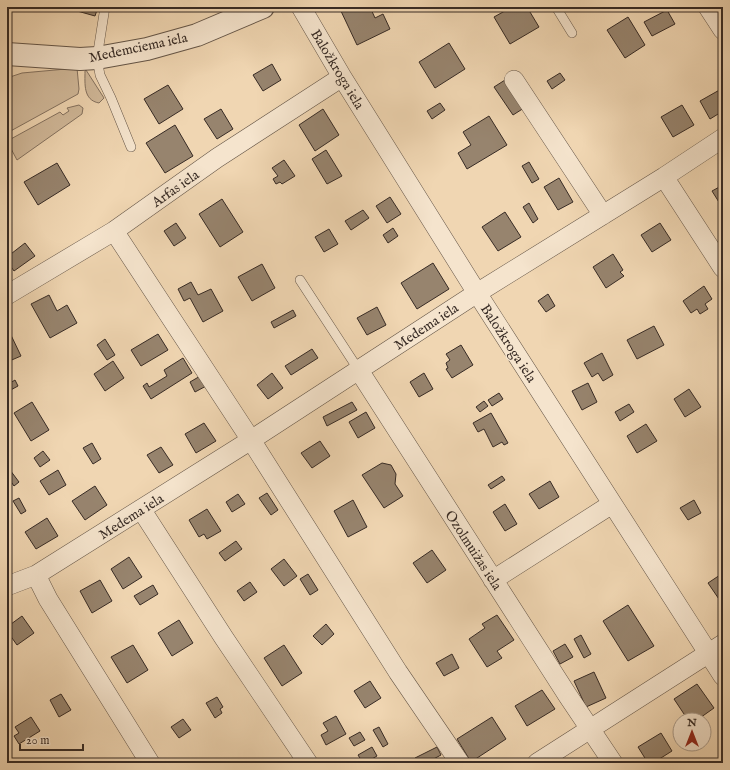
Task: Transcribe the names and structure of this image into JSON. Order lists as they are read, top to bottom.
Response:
{
  "streets": {
    "street": [
      "Medemciema iela",
      "Baložkroga iela",
      "Arfas iela",
      "Medema iela",
      "Ozolmuižas iela"
    ]
  },
  "crossings": [
    ["Baložkroga iela", "Arfas iela"],
    ["Baložkroga iela", "Medema iela"],
    ["Medema iela", "Ozolmuižas iela"]
  ],
  "scale_bar": "20 m",
  "north": "top"
}
